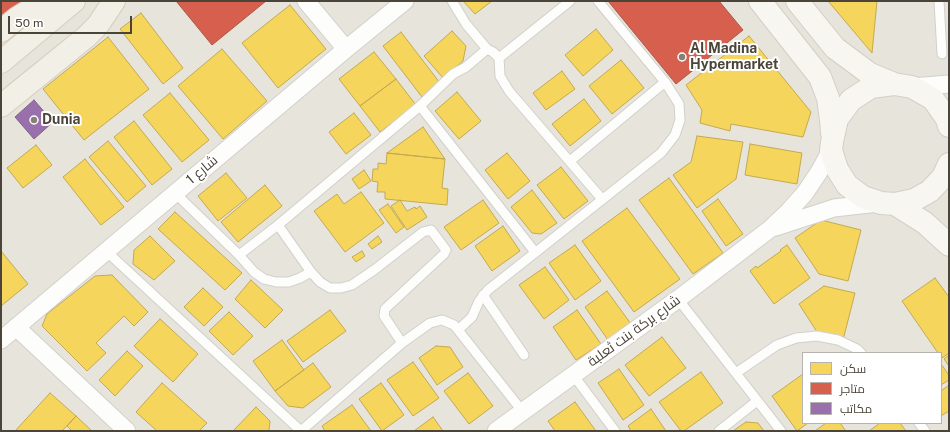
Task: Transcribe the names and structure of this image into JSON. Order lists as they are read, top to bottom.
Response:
{
  "streets": {
    "street": ["شارع 1", "شارع بركة بنت ثعلبة"]
  },
  "places": ["Al Madina Hypermarket", "Dunia"],
  "legend": ["سكن", "متاجر", "مكاتب"],
  "scale_bar": "50 m"
}
